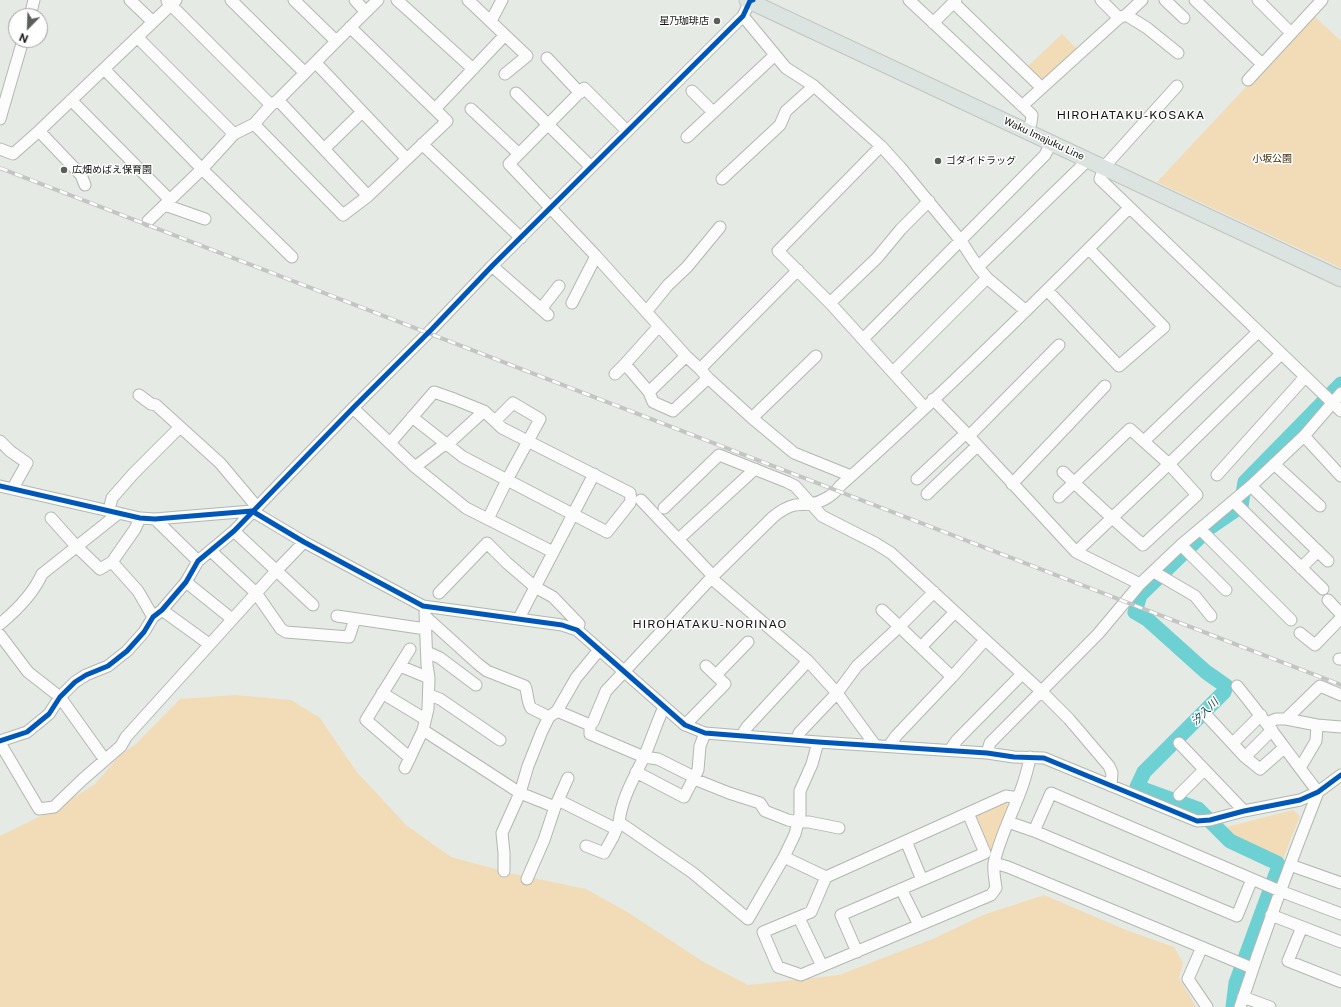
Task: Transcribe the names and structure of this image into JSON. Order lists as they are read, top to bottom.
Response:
{
  "streets": {
    "main road": ["Waku Imajuku Line"]
  },
  "districts": ["HIROHATAKU-KOSAKA", "HIROHATAKU-NORINAO"],
  "water": ["汐入川"],
  "parks": ["小坂公園"],
  "places": ["星乃珈琲店", "ゴダイドラッグ", "広畑めばえ保育園"],
  "north": "bottom left"
}
